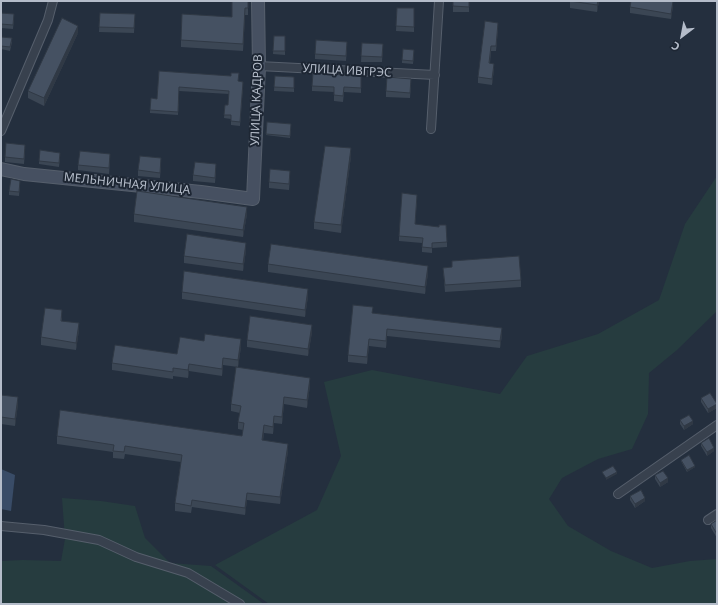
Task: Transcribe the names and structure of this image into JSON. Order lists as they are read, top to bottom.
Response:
{
  "streets": {
    "street": ["УЛИЦА ИВГРЭС", "УЛИЦА КАДРОВ", "МЕЛЬНИЧНАЯ УЛИЦА"]
  },
  "crossings": [
    ["УЛИЦА ИВГРЭС", "УЛИЦА КАДРОВ"],
    ["УЛИЦА КАДРОВ", "МЕЛЬНИЧНАЯ УЛИЦА"]
  ],
  "north": "bottom left"
}
